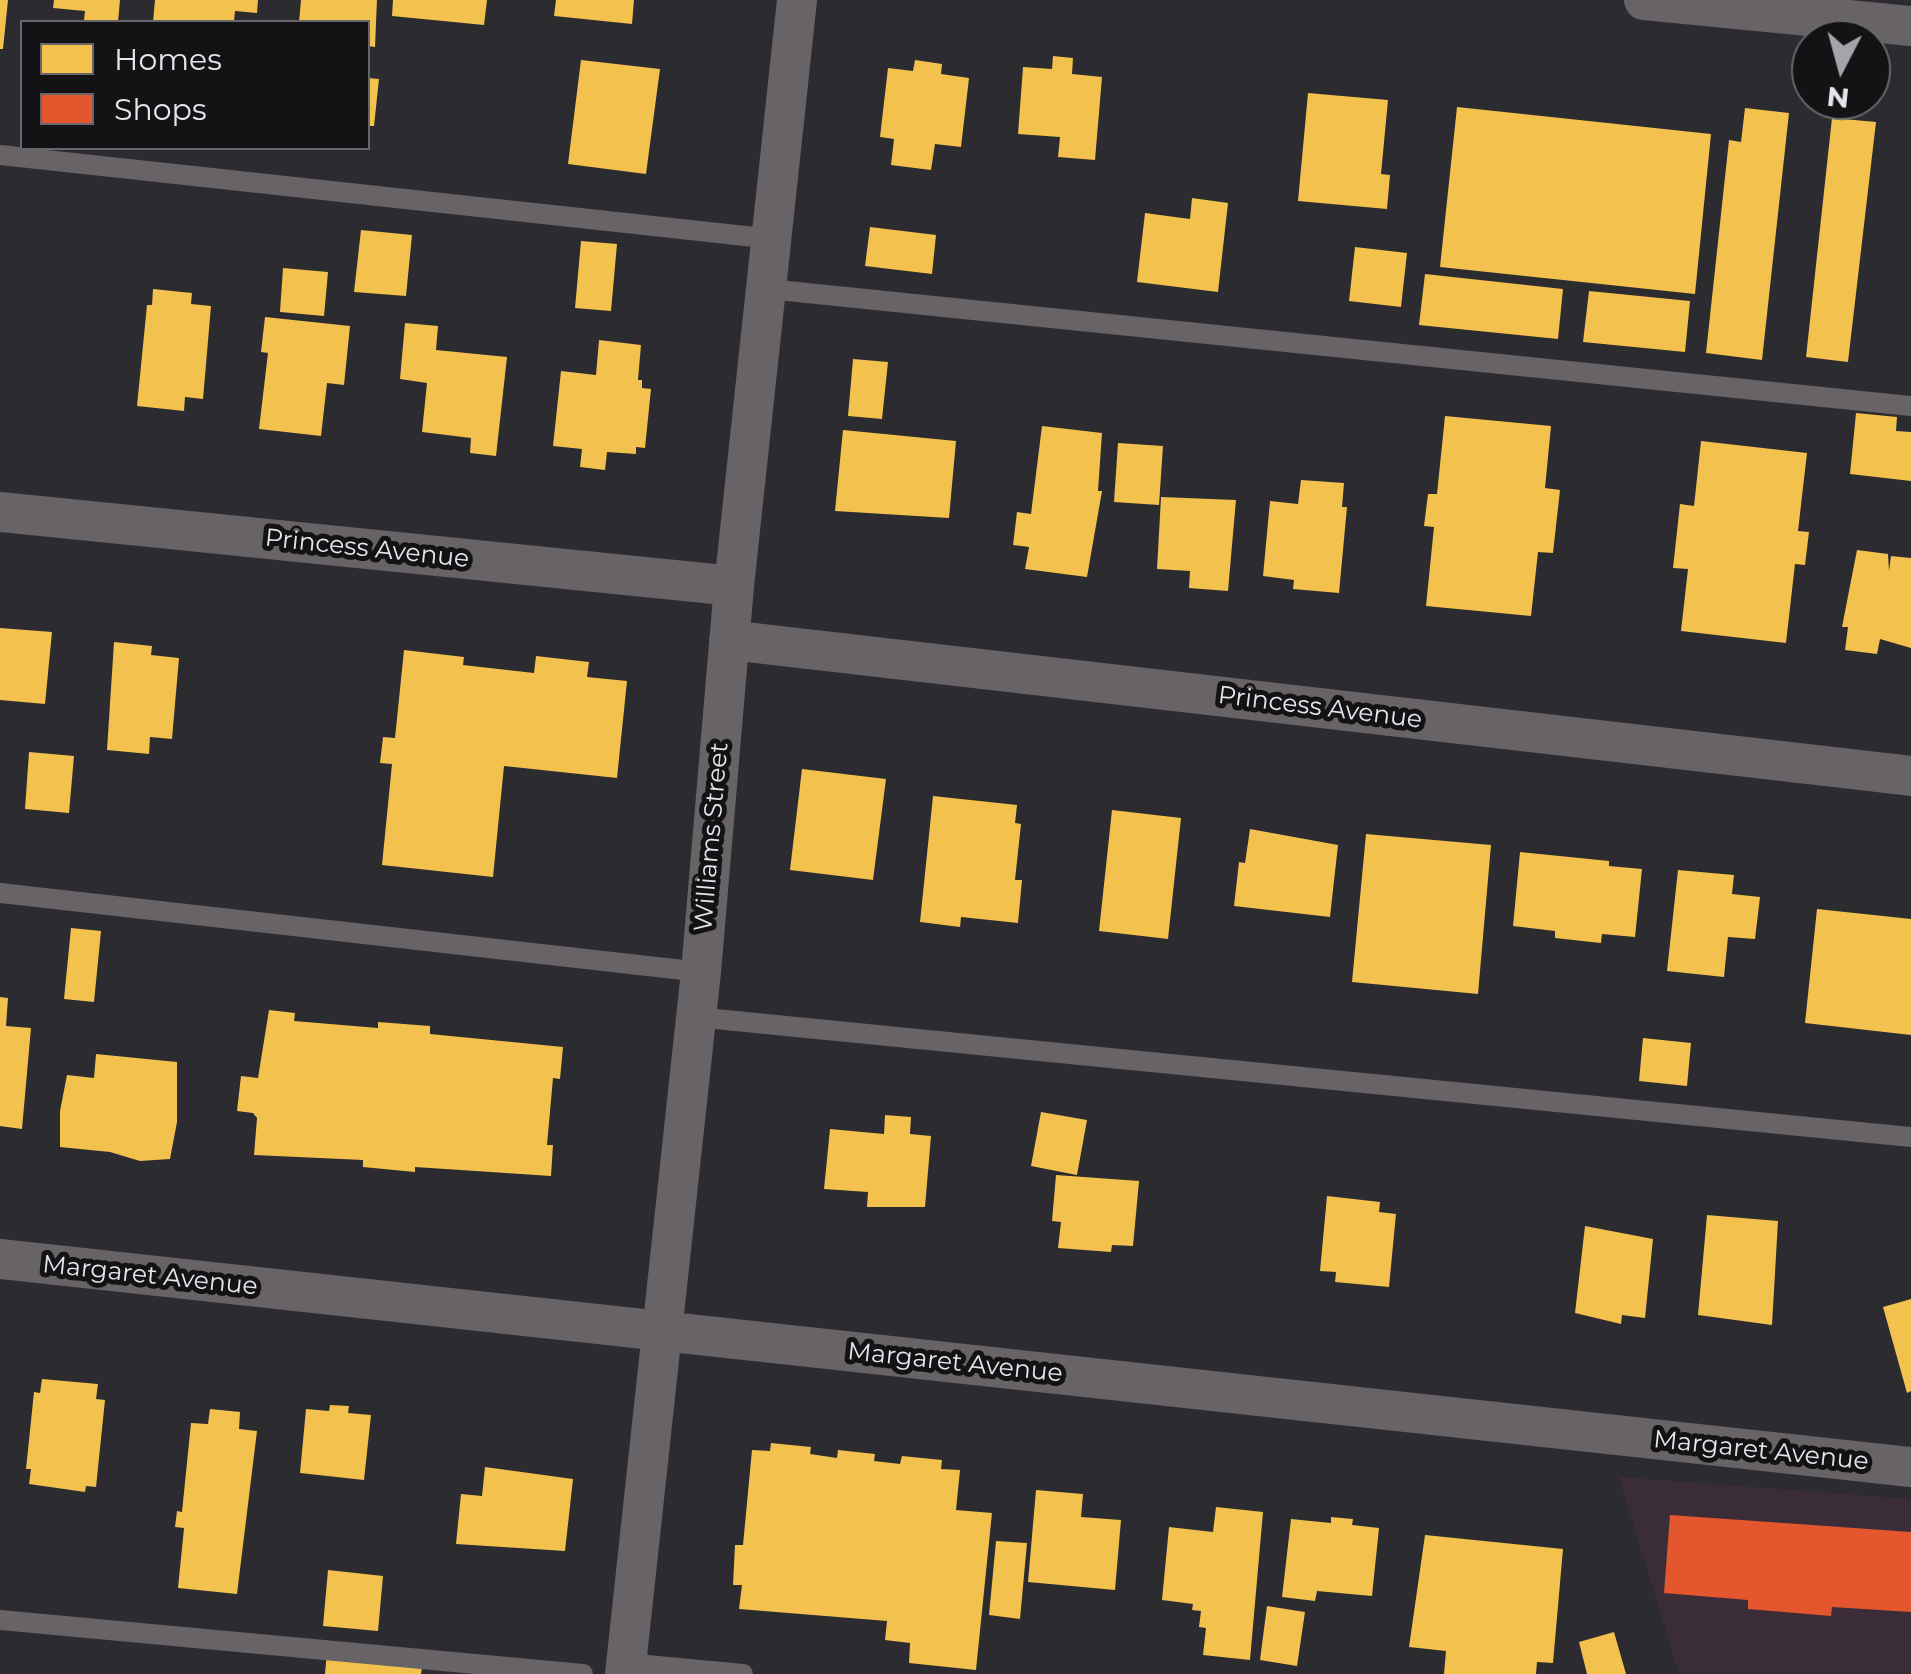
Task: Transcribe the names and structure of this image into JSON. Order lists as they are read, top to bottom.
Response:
{
  "streets": {
    "street": ["Princess Avenue", "Williams Street", "Margaret Avenue"]
  },
  "crossings": [
    ["Princess Avenue", "Williams Street"],
    ["Williams Street", "Margaret Avenue"]
  ],
  "legend": ["Homes", "Shops"],
  "north": "bottom"
}
